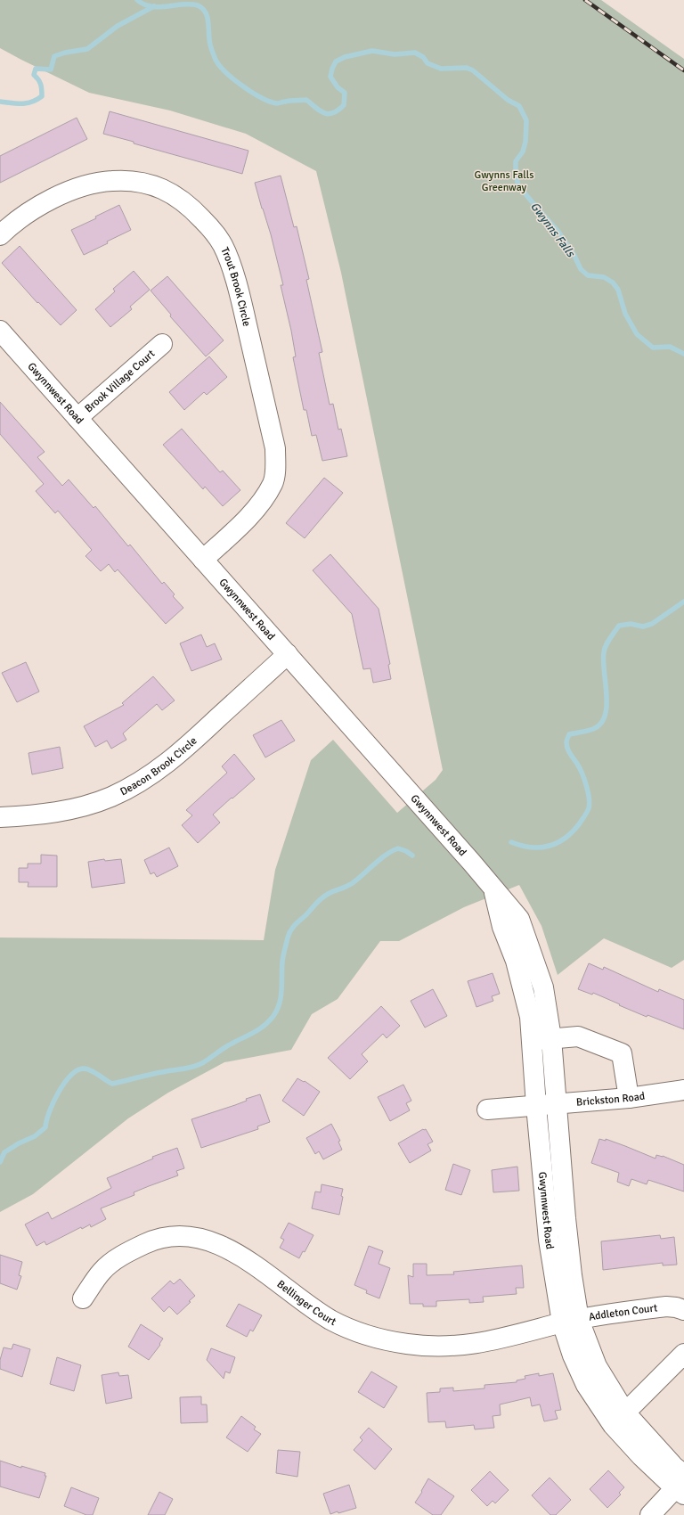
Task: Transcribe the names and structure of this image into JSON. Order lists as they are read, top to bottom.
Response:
{
  "streets": {
    "street": [
      "Trout Brook Circle",
      "Brook Village Court",
      "Gwynnwest Road",
      "Deacon Brook Circle",
      "Brickston Road",
      "Bellinger Court",
      "Addleton Court"
    ]
  },
  "crossings": [
    ["Trout Brook Circle", "Gwynnwest Road"],
    ["Brook Village Court", "Gwynnwest Road"],
    ["Gwynnwest Road", "Deacon Brook Circle"],
    ["Gwynnwest Road", "Brickston Road"],
    ["Gwynnwest Road", "Bellinger Court"],
    ["Gwynnwest Road", "Addleton Court"],
    ["Bellinger Court", "Addleton Court"]
  ],
  "water": ["Gwynns Falls"],
  "parks": ["Gwynns Falls Greenway"]
}
